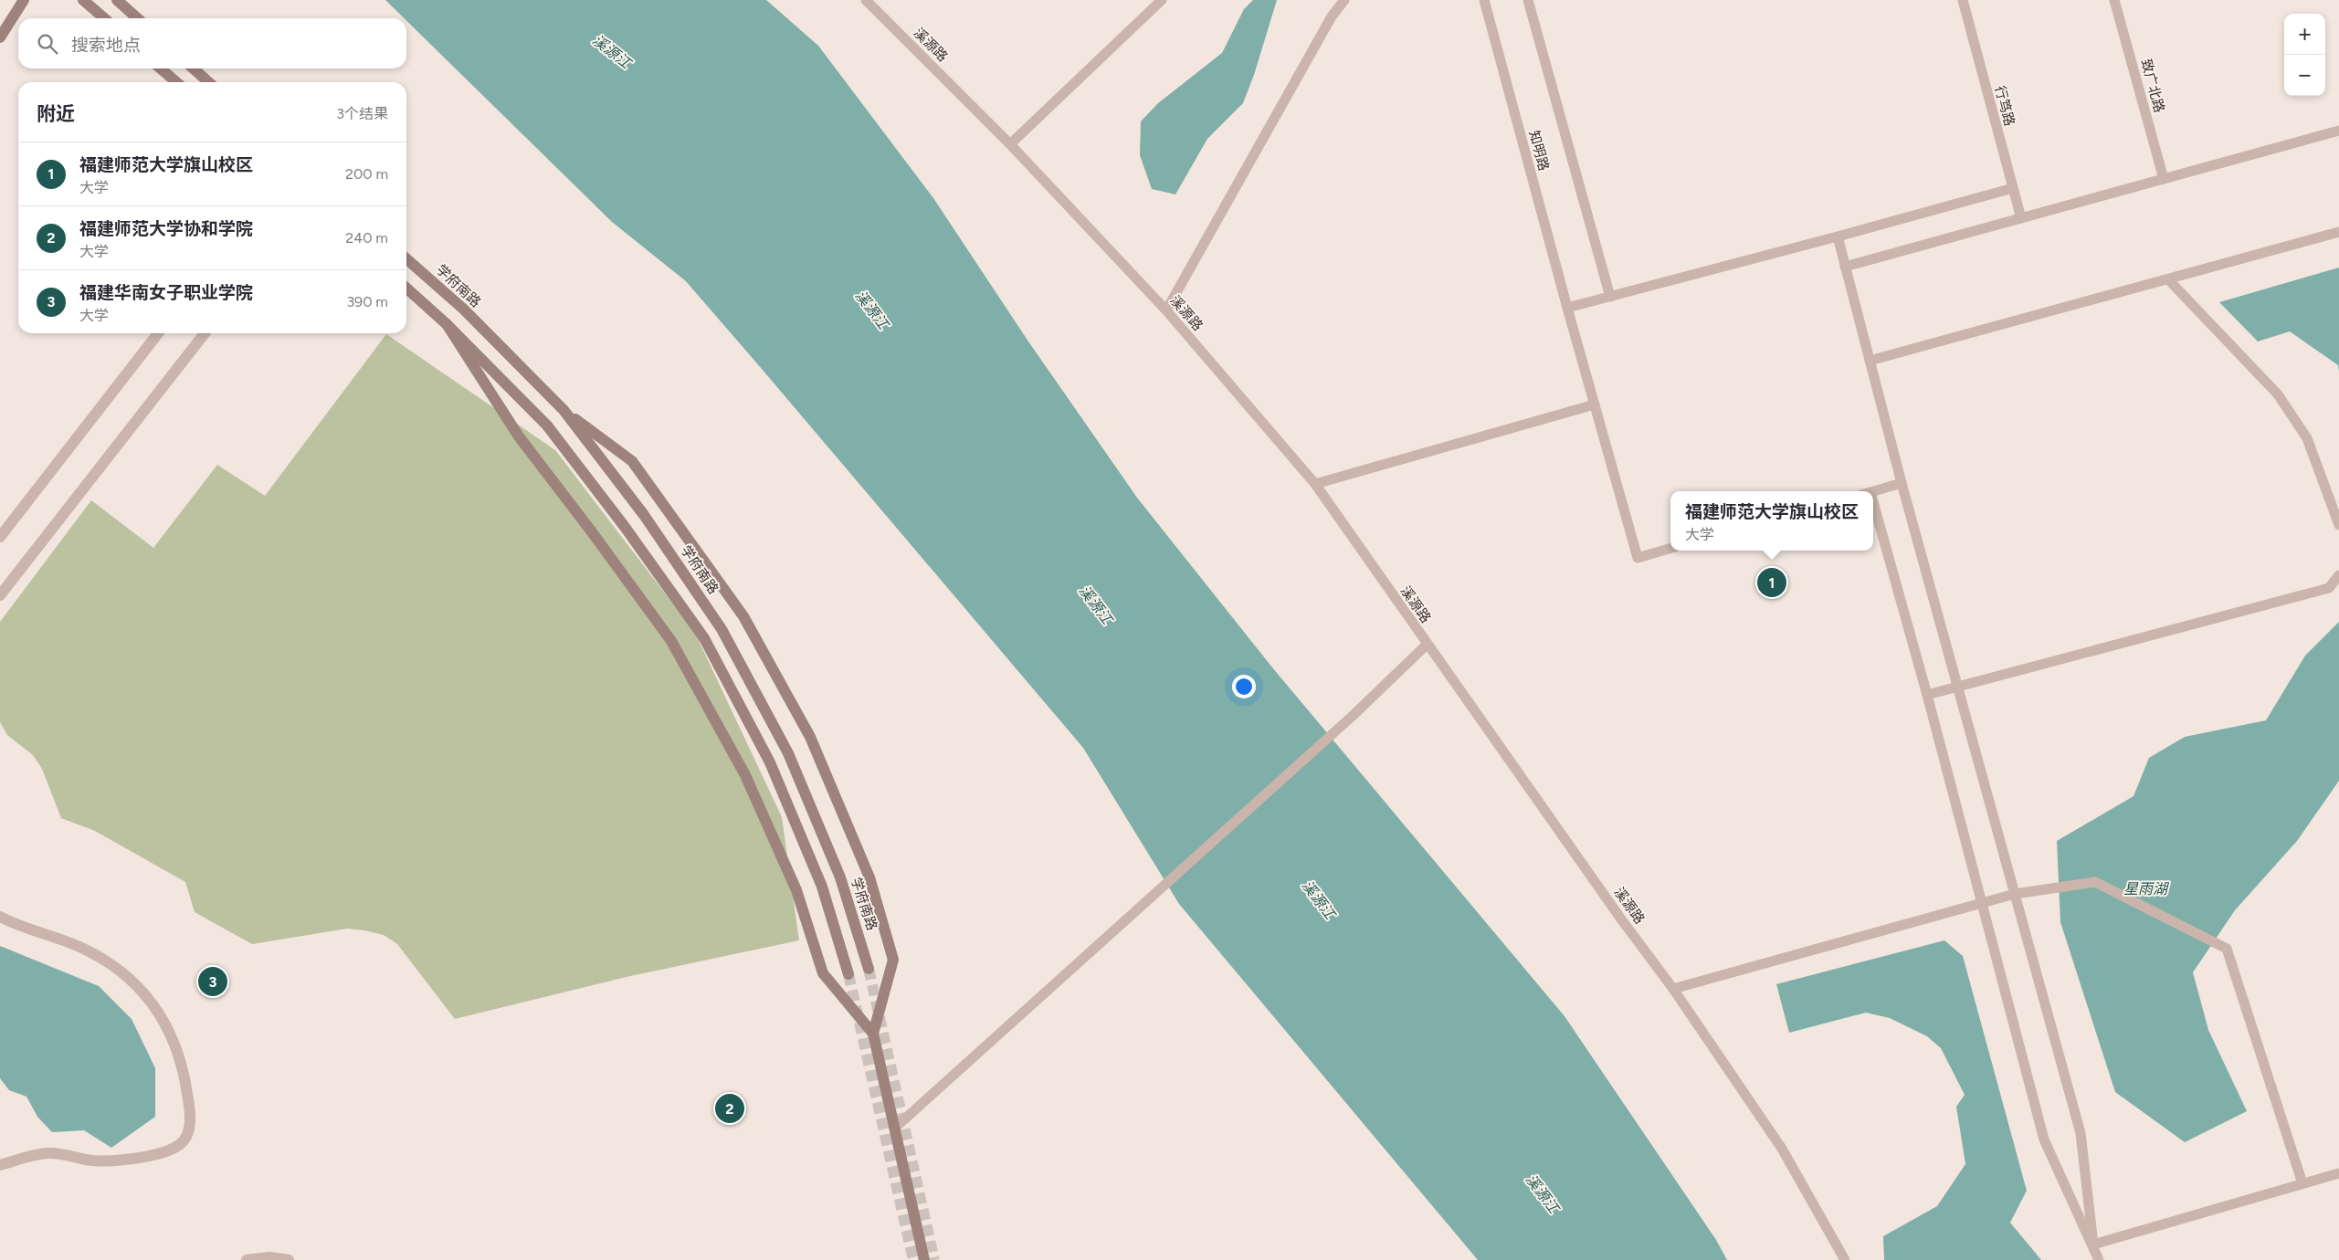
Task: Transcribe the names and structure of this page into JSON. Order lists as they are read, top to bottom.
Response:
{
  "streets": {
    "main road": ["学府南路"],
    "lane": [
      "溪源路",
      "致广北路",
      "行笃路",
      "知明路"
    ]
  },
  "water": ["溪源江", "星雨湖"],
  "page": {
    "map_buttons": ["+", "−"],
    "search": "搜索地点",
    "heading": ["附近", "3个结果"],
    "list": [
      {
        "mark": "1",
        "name": "福建师范大学旗山校区",
        "note": "大学",
        "value": "200 m"
      },
      {
        "mark": "2",
        "name": "福建师范大学协和学院",
        "note": "大学",
        "value": "240 m"
      },
      {
        "mark": "3",
        "name": "福建华南女子职业学院",
        "note": "大学",
        "value": "390 m"
      }
    ],
    "popup": ["福建师范大学旗山校区", "大学"],
    "pins": ["1", "3", "2"]
  }
}
